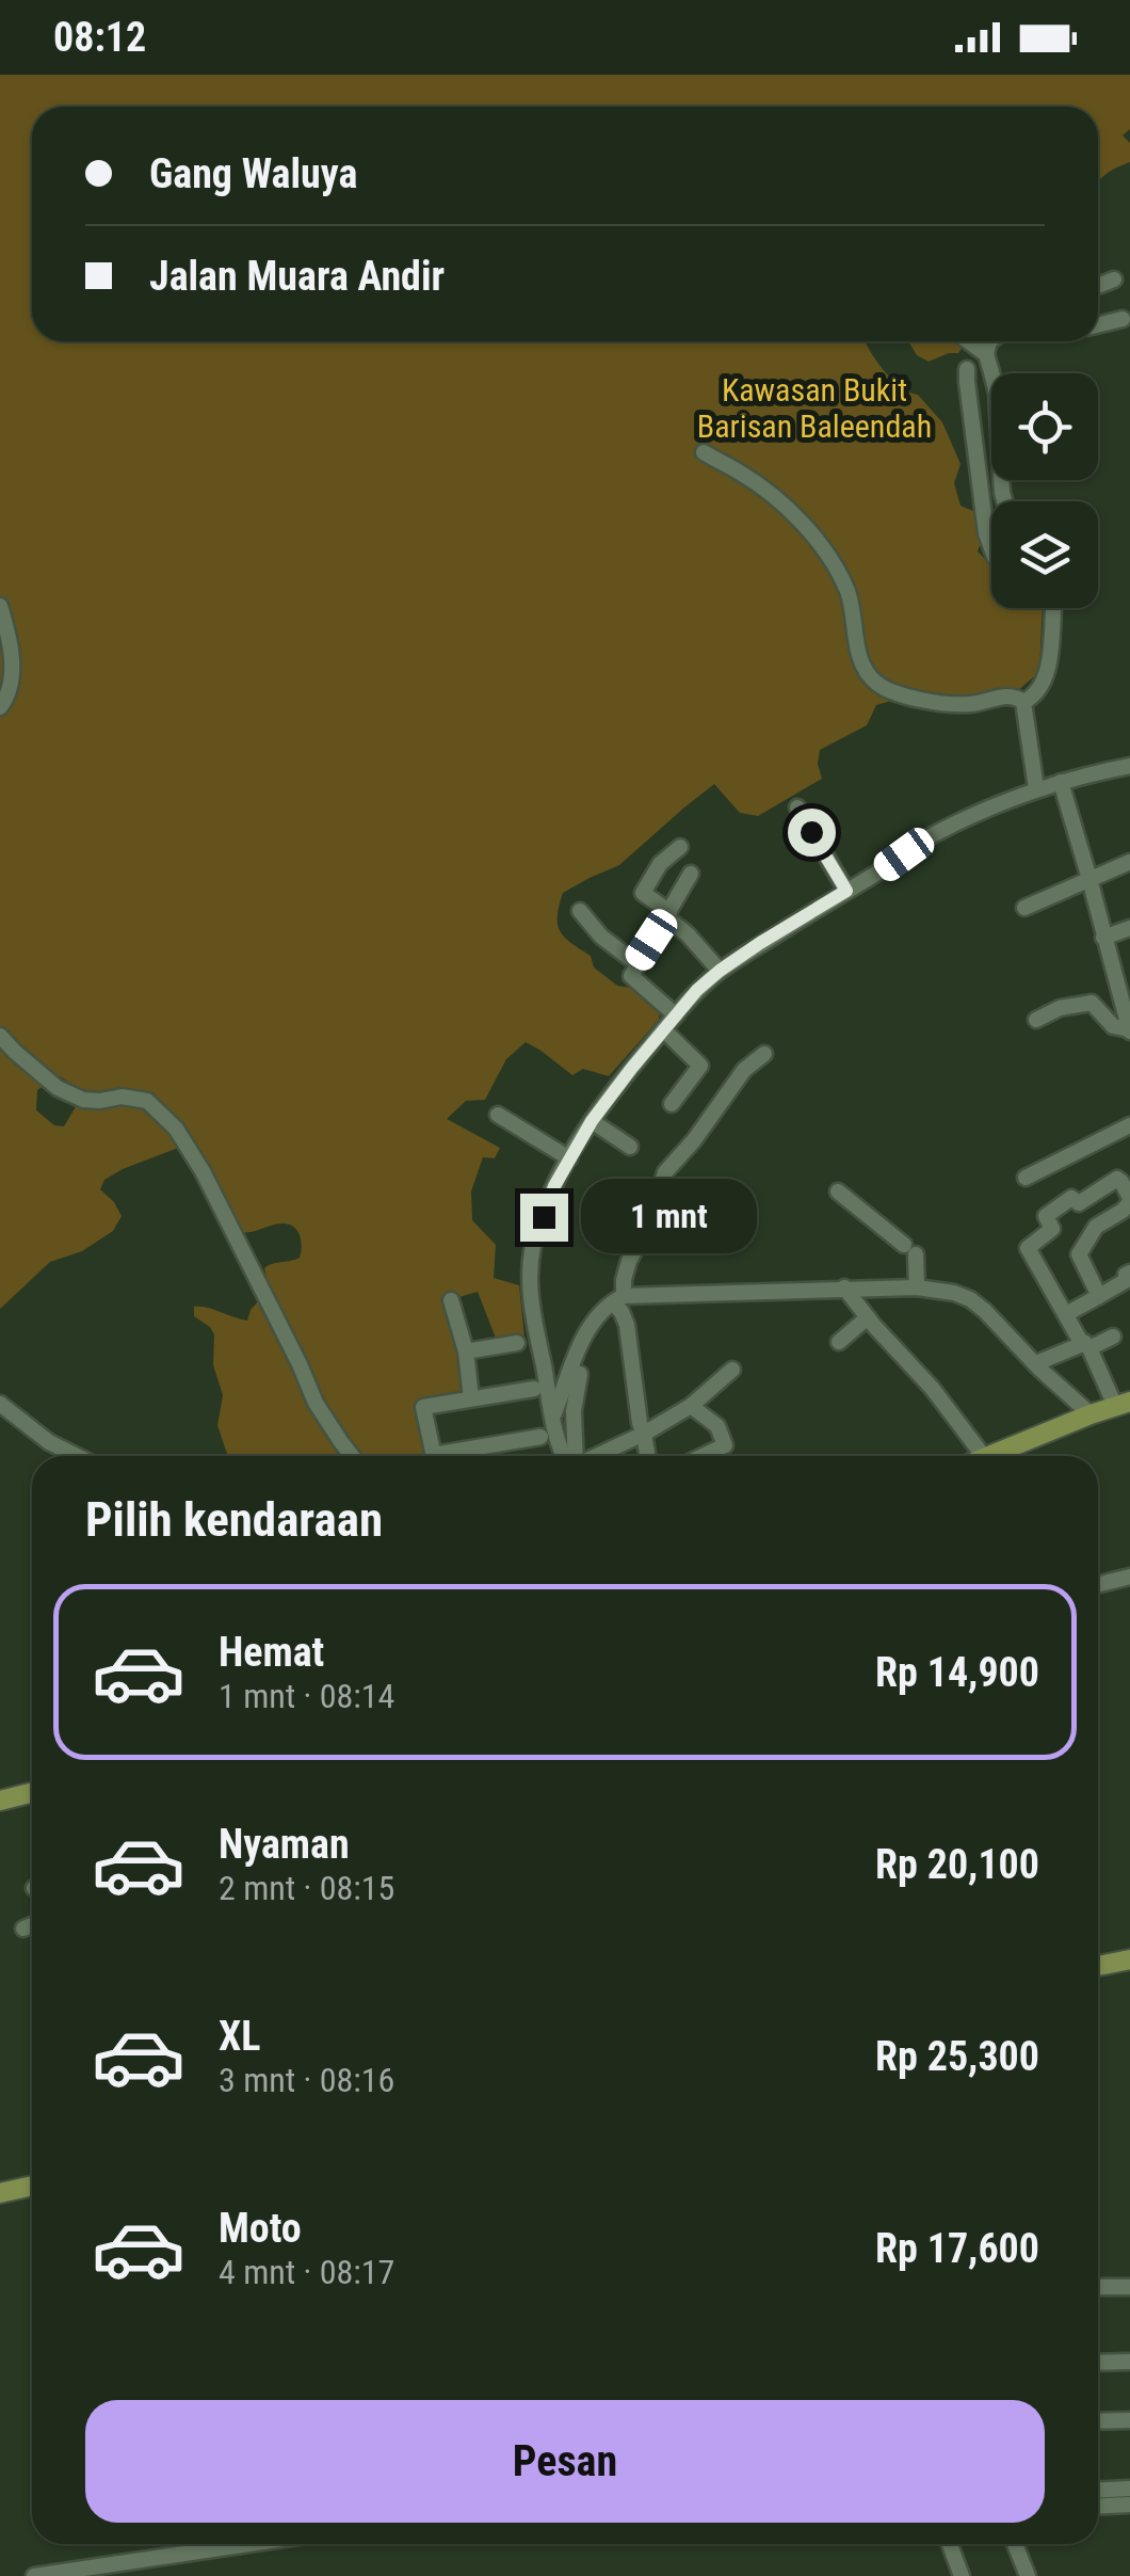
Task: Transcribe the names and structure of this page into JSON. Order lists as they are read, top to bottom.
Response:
{
  "parks": ["Kawasan Bukit Barisan Baleendah"],
  "page": {
    "status": "08:12",
    "banner": ["Gang Waluya", "Jalan Muara Andir"],
    "bubble": "1 mnt",
    "heading": "Pilih kendaraan",
    "list": [
      {
        "name": "Hemat",
        "note": "1 mnt · 08:14",
        "value": "Rp 14,900"
      },
      {
        "name": "Nyaman",
        "note": "2 mnt · 08:15",
        "value": "Rp 20,100"
      },
      {
        "name": "XL",
        "note": "3 mnt · 08:16",
        "value": "Rp 25,300"
      },
      {
        "name": "Moto",
        "note": "4 mnt · 08:17",
        "value": "Rp 17,600"
      }
    ],
    "buttons": "Pesan"
  }
}
